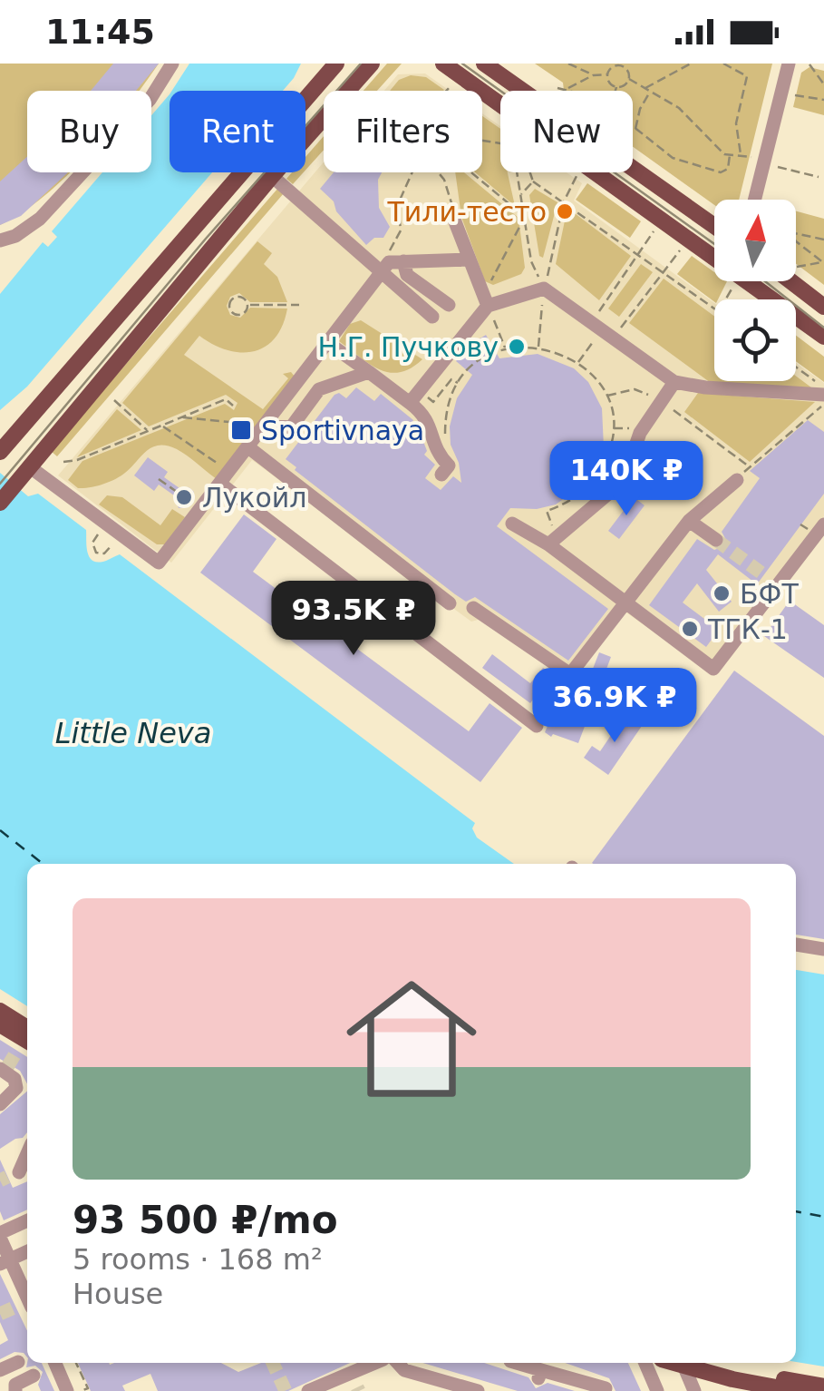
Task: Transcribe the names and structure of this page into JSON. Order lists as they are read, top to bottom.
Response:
{
  "water": ["Little Neva"],
  "places": {
    "other": [
      "Тили-тесто",
      "Н.Г. Пучкову",
      "Лукойл",
      "БФТ",
      "ТГК-1"
    ],
    "transit": ["Sportivnaya"]
  },
  "north": "top",
  "page": {
    "status": "11:45",
    "chip": [
      "Buy",
      "Rent",
      "Filters",
      "New"
    ],
    "price": ["140K ₽", "93.5K ₽", "36.9K ₽"],
    "list": [
      {
        "name": "93 500 ₽/mo",
        "note": "5 rooms · 168 m² · House"
      }
    ]
  }
}
